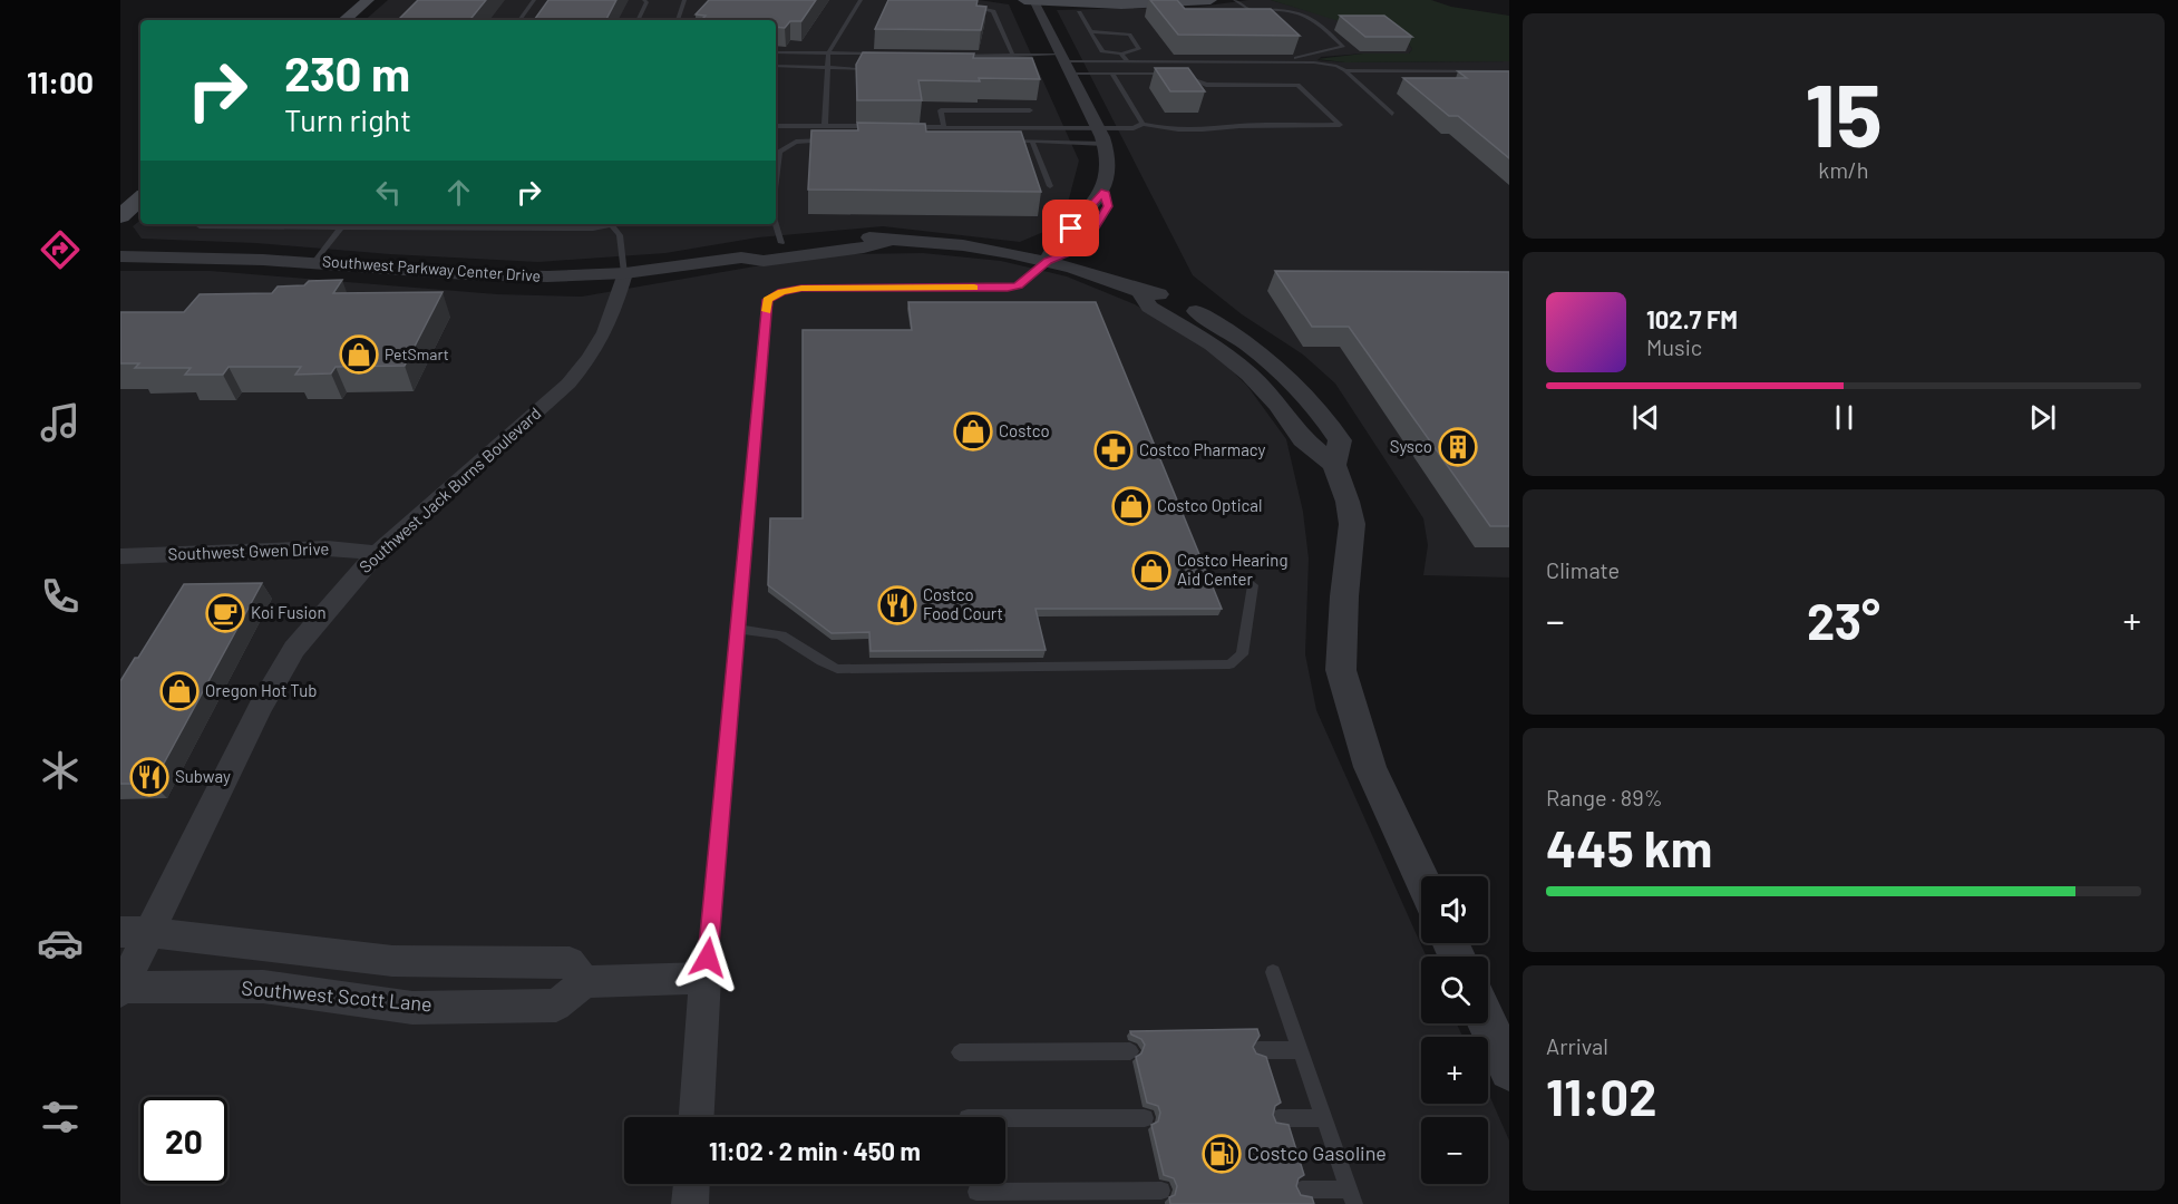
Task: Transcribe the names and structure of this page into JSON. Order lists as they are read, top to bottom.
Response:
{
  "streets": {
    "street": [
      "Southwest Parkway Center Drive",
      "Southwest Jack Burns Boulevard",
      "Southwest Gwen Drive",
      "Southwest Scott Lane"
    ]
  },
  "crossings": [
    ["Southwest Parkway Center Drive", "Southwest Jack Burns Boulevard"],
    ["Southwest Jack Burns Boulevard", "Southwest Gwen Drive"],
    ["Southwest Jack Burns Boulevard", "Southwest Scott Lane"]
  ],
  "places": {
    "shop": [
      "PetSmart",
      "Costco",
      "Costco Optical",
      "Costco Hearing Aid Center",
      "Oregon Hot Tub"
    ],
    "building": ["Sysco"],
    "pharmacy": ["Costco Pharmacy"],
    "restaurant": ["Costco Food Court", "Subway"],
    "cafe": ["Koi Fusion"],
    "fuel station": ["Costco Gasoline"]
  },
  "page": {
    "tabs": "11:00",
    "tile": [
      ["15", "km/h"],
      "Climate",
      ["Range · 89%", "445 km"],
      ["Arrival", "11:02"]
    ],
    "turn": ["230 m", "Turn right"],
    "song": ["102.7 FM", "Music"],
    "heat": ["−", "23°", "+"],
    "map_buttons": ["+", "−"],
    "limit": "20",
    "trip": "11:02 · 2 min · 450 m"
  }
}
